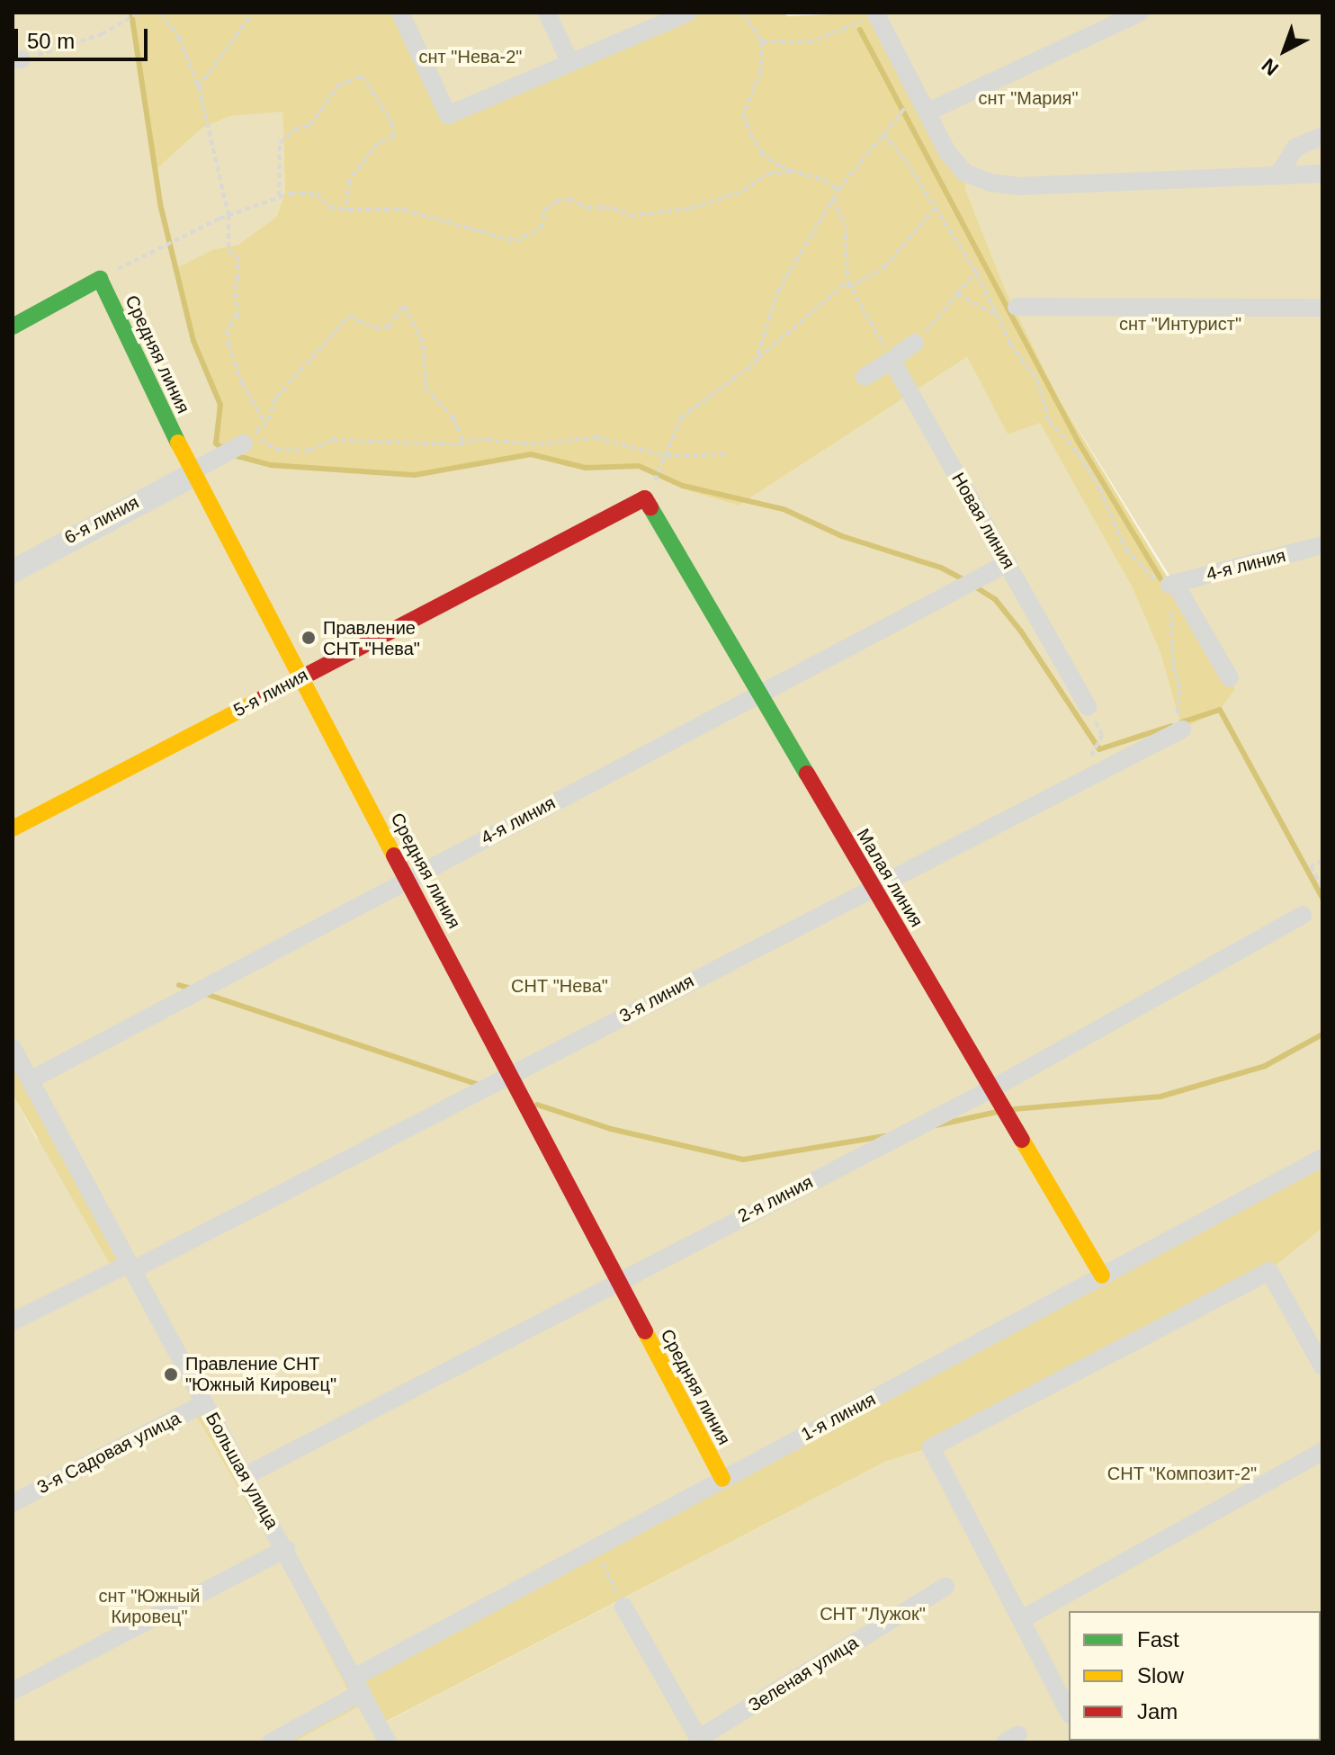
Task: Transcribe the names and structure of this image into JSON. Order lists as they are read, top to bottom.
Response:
{
  "streets": {
    "street": [
      "Средняя линия",
      "6-я линия",
      "Новая линия",
      "4-я линия",
      "5-я линия",
      "Малая линия",
      "3-я линия",
      "2-я линия",
      "1-я линия",
      "3-я Садовая улица",
      "Большая улица",
      "Зеленая улица"
    ]
  },
  "crossings": [
    ["Средняя линия", "6-я линия"],
    ["Средняя линия", "4-я линия"],
    ["Средняя линия", "5-я линия"],
    ["Средняя линия", "3-я линия"],
    ["Средняя линия", "2-я линия"],
    ["Средняя линия", "1-я линия"],
    ["Новая линия", "4-я линия"],
    ["4-я линия", "Малая линия"],
    ["4-я линия", "Большая улица"],
    ["5-я линия", "Малая линия"],
    ["Малая линия", "3-я линия"],
    ["Малая линия", "2-я линия"],
    ["Малая линия", "1-я линия"],
    ["3-я линия", "Большая улица"],
    ["2-я линия", "Большая улица"],
    ["1-я линия", "Большая улица"],
    ["3-я Садовая улица", "Большая улица"]
  ],
  "parks": [
    "снт \"Нева-2\"",
    "снт \"Мария\"",
    "снт \"Интурист\"",
    "СНТ \"Нева\"",
    "СНТ \"Композит-2\"",
    "снт \"Южный Кировец\"",
    "СНТ \"Лужок\""
  ],
  "places": ["Правление СНТ \"Нева\"", "Правление СНТ \"Южный Кировец\""],
  "legend": ["Fast", "Slow", "Jam"],
  "scale_bar": "50 m",
  "north": "bottom left"
}
